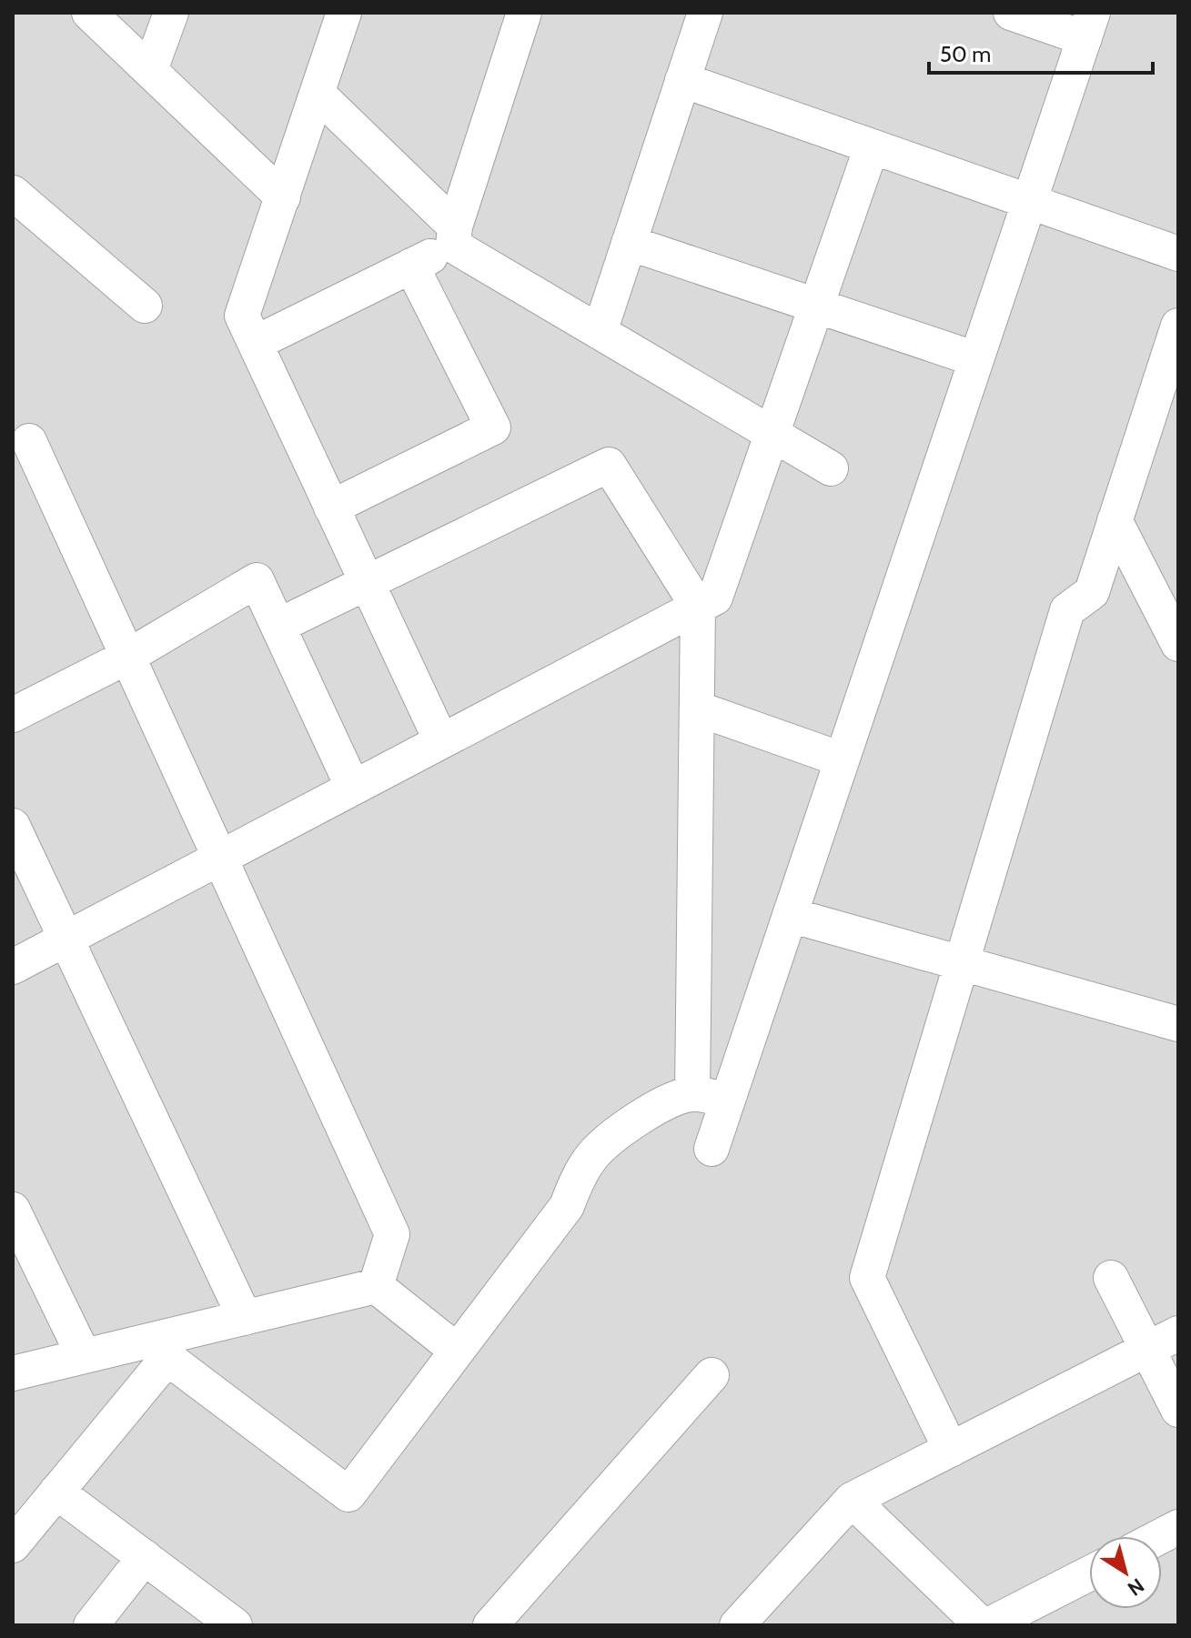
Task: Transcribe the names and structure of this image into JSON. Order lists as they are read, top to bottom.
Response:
{
  "scale_bar": "50 m",
  "north": "bottom right"
}
